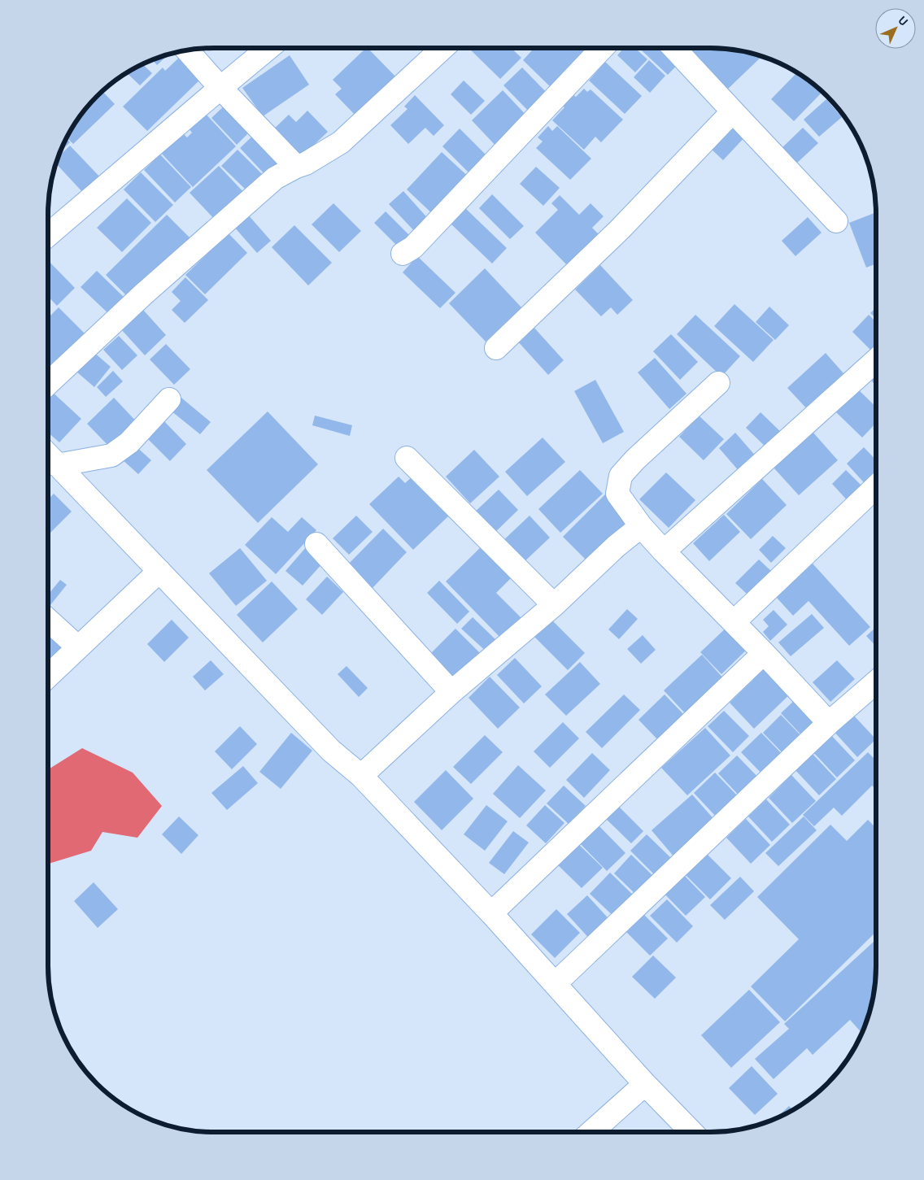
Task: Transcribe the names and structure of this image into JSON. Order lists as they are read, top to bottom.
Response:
{
  "north": "top right"
}
